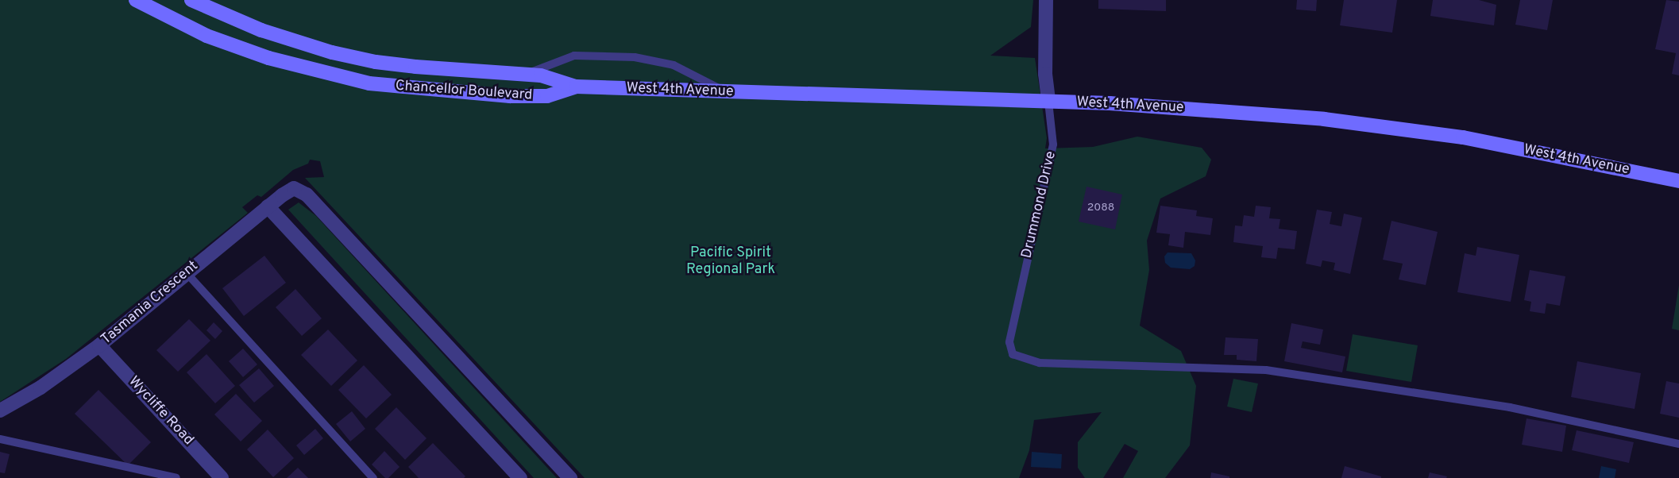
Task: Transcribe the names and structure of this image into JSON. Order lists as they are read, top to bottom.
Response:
{
  "streets": {
    "main road": ["West 4th Avenue", "Chancellor Boulevard"],
    "street": ["Drummond Drive", "Tasmania Crescent", "Wycliffe Road"]
  },
  "crossings": [
    ["West 4th Avenue", "Chancellor Boulevard"],
    ["West 4th Avenue", "Drummond Drive"],
    ["Tasmania Crescent", "Wycliffe Road"]
  ],
  "parks": ["Pacific Spirit Regional Park"],
  "house_numbers": ["2088"]
}
